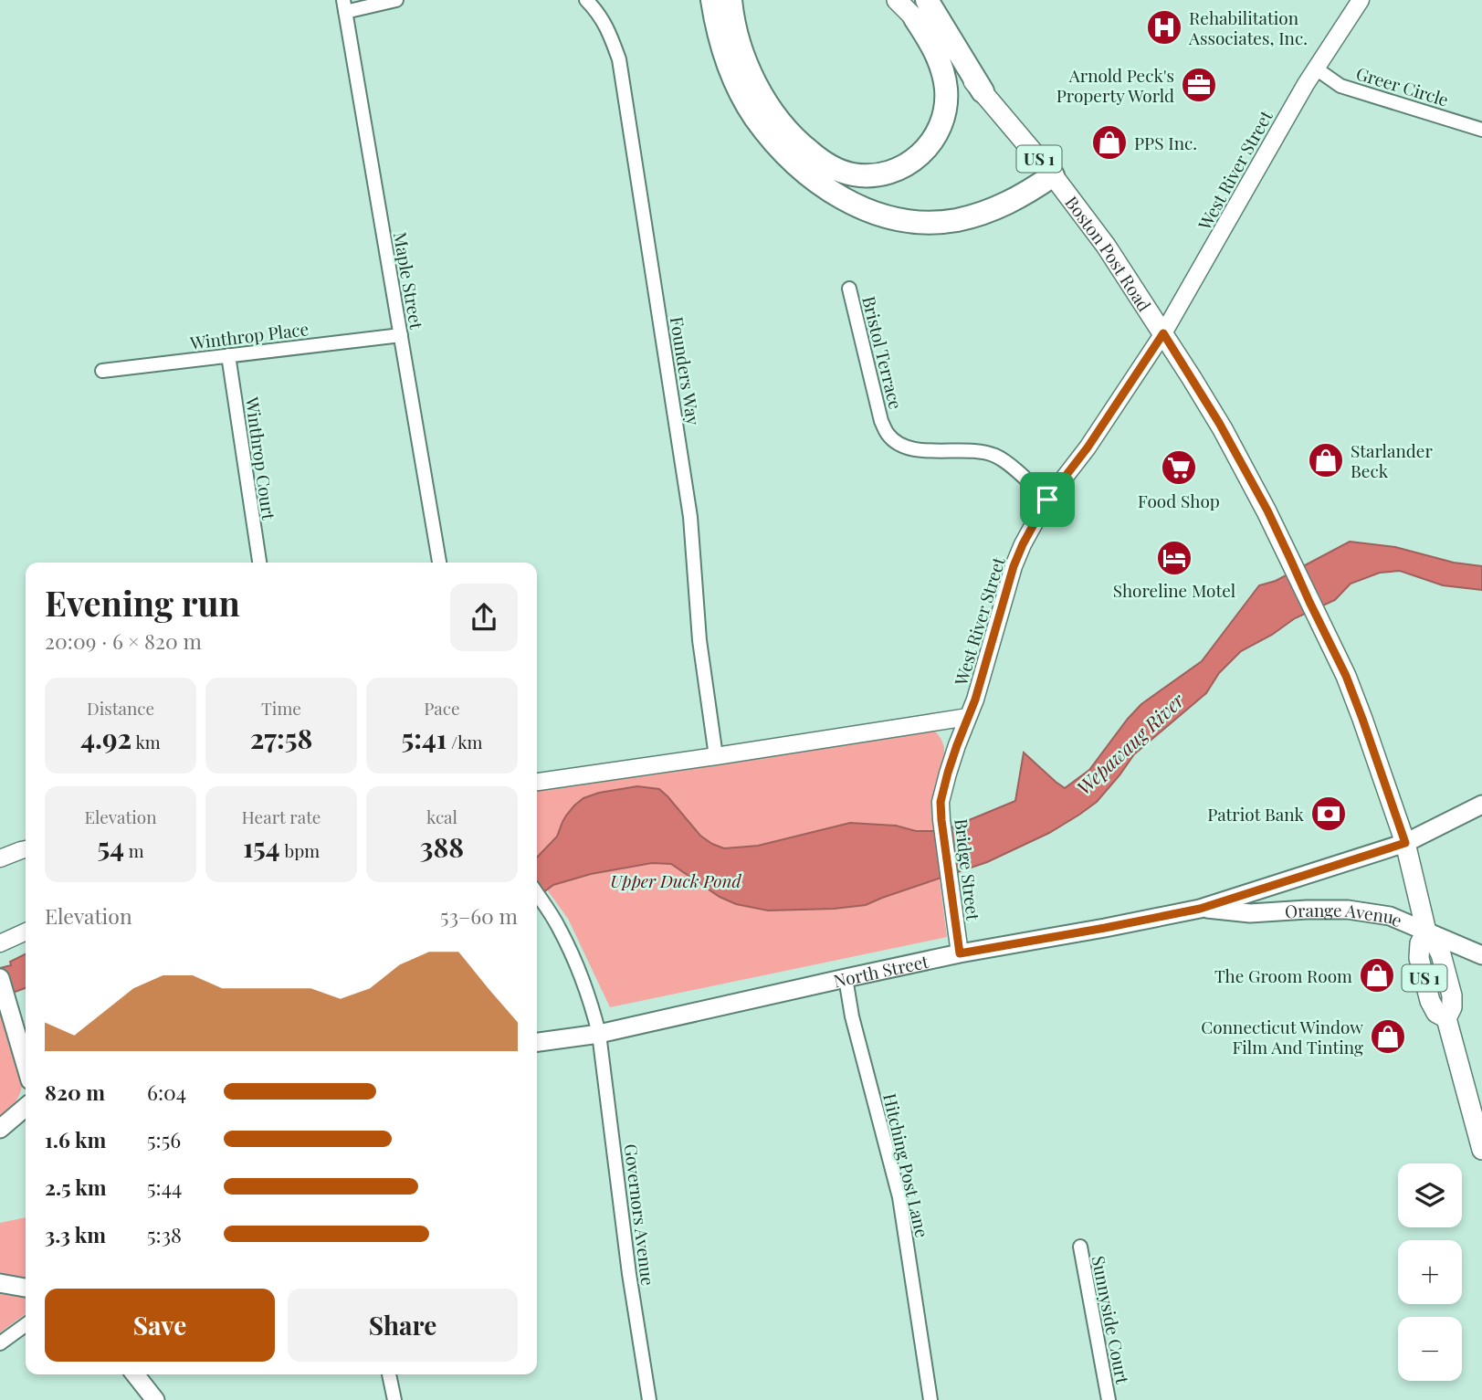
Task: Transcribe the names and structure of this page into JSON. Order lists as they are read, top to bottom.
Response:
{
  "streets": {
    "main road": [
      "US 1",
      "Boston Post Road",
      "Orange Avenue",
      "North Street"
    ],
    "street": [
      "Greer Circle",
      "West River Street",
      "Maple Street",
      "Winthrop Place",
      "Bristol Terrace",
      "Founders Way",
      "Winthrop Court",
      "Bridge Street",
      "Hitching Post Lane",
      "Governors Avenue",
      "Sunnyside Court"
    ]
  },
  "crossings": [
    ["Greer Circle", "West River Street"],
    ["West River Street", "Boston Post Road"],
    ["West River Street", "Bristol Terrace"],
    ["West River Street", "Bridge Street"],
    ["Boston Post Road", "Orange Avenue"],
    ["Boston Post Road", "North Street"],
    ["Maple Street", "Winthrop Place"],
    ["Winthrop Place", "Winthrop Court"],
    ["Bridge Street", "North Street"],
    ["Orange Avenue", "North Street"],
    ["North Street", "Hitching Post Lane"],
    ["North Street", "Governors Avenue"]
  ],
  "water": ["Wepawaug River"],
  "parks": ["Upper Duck Pond"],
  "places": {
    "hospital": ["Rehabilitation Associates, Inc."],
    "office": ["Arnold Peck's Property World"],
    "shop": [
      "PPS Inc.",
      "Starlander Beck",
      "The Groom Room",
      "Connecticut Window Film And Tinting"
    ],
    "supermarket": ["Food Shop"],
    "hotel": ["Shoreline Motel"],
    "bank": ["Patriot Bank"]
  },
  "page": {
    "heading": ["Evening run", "20:09 · 6 × 820 m"],
    "stats": [
      ["Distance", "4.92 km"],
      ["Time", "27:58"],
      ["Pace", "5:41 /km"],
      ["Elevation", "54 m"],
      ["Heart rate", "154 bpm"],
      ["kcal", "388"]
    ],
    "chart": ["Elevation", "53–60 m"],
    "list": [
      {
        "name": "820 m",
        "note": "6:04"
      },
      {
        "name": "1.6 km",
        "note": "5:56"
      },
      {
        "name": "2.5 km",
        "note": "5:44"
      },
      {
        "name": "3.3 km",
        "note": "5:38"
      }
    ],
    "map_buttons": ["+", "−"],
    "buttons": ["Save", "Share"]
  }
}
